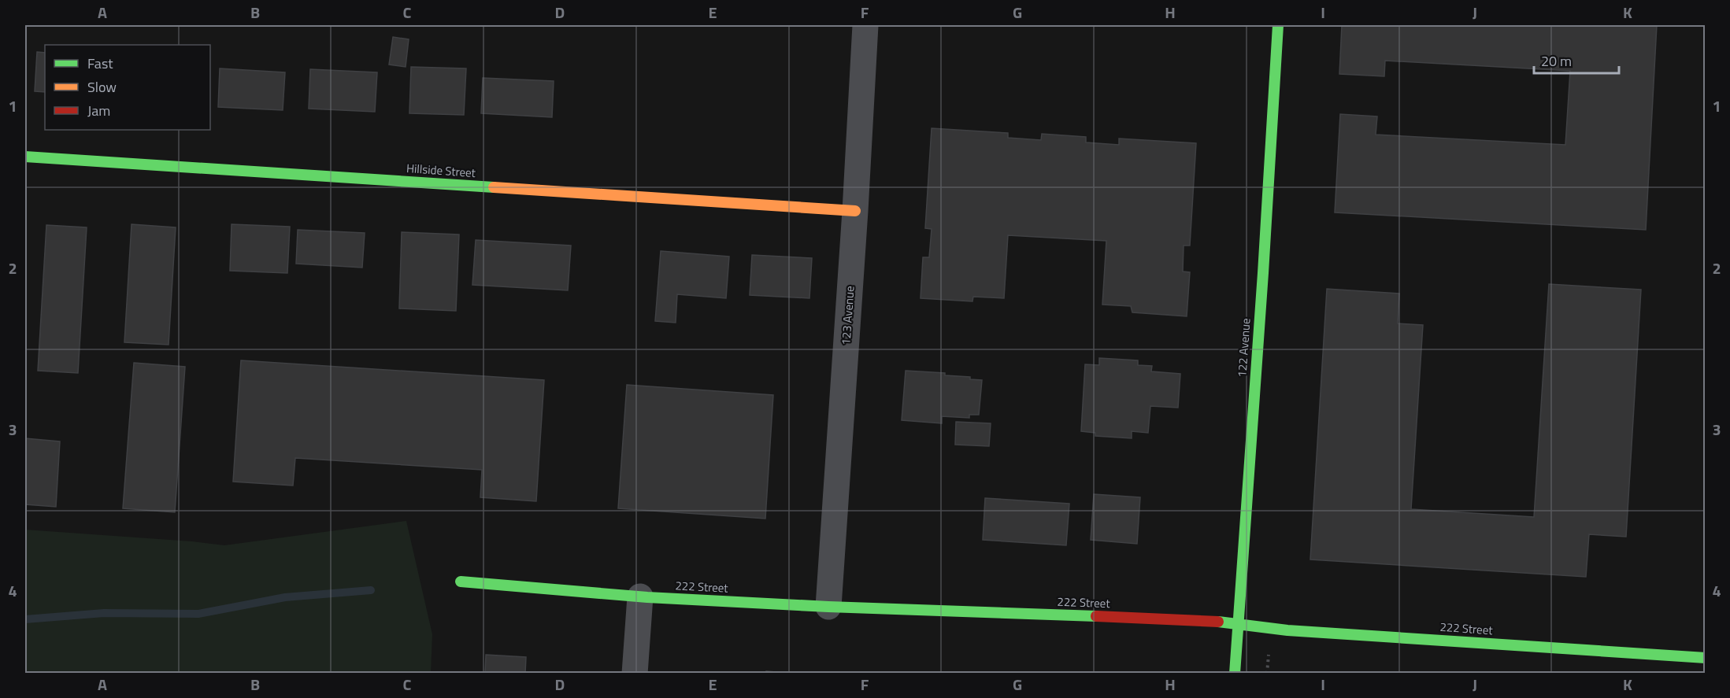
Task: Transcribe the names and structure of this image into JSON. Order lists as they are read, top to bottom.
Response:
{
  "streets": {
    "street": [
      "Hillside Street",
      "123 Avenue",
      "122 Avenue",
      "222 Street"
    ]
  },
  "crossings": [
    ["Hillside Street", "123 Avenue"],
    ["123 Avenue", "222 Street"],
    ["122 Avenue", "222 Street"]
  ],
  "legend": ["Fast", "Slow", "Jam"],
  "scale_bar": "20 m",
  "grid": {
    "columns": [
      "A",
      "B",
      "C",
      "D",
      "E",
      "F",
      "G",
      "H",
      "I",
      "J",
      "K"
    ],
    "rows": [
      "1",
      "2",
      "3",
      "4"
    ]
  }
}
